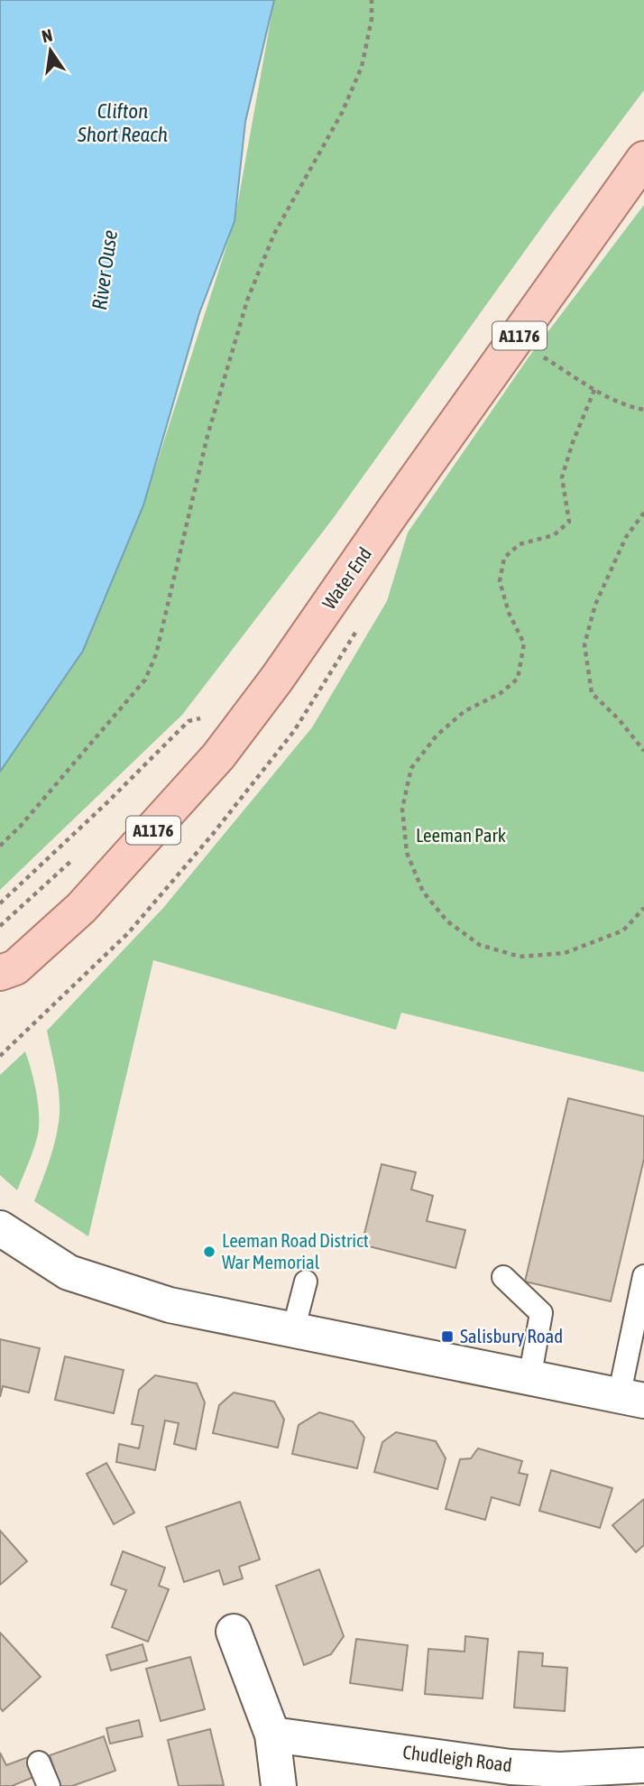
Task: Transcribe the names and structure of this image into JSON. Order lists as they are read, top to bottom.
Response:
{
  "streets": {
    "main road": ["A1176", "Water End"],
    "street": ["Chudleigh Road"]
  },
  "water": ["Clifton Short Reach", "River Ouse"],
  "parks": ["Leeman Park"],
  "places": {
    "other": ["Leeman Road District War Memorial"],
    "transit": ["Salisbury Road"]
  },
  "north": "top"
}
